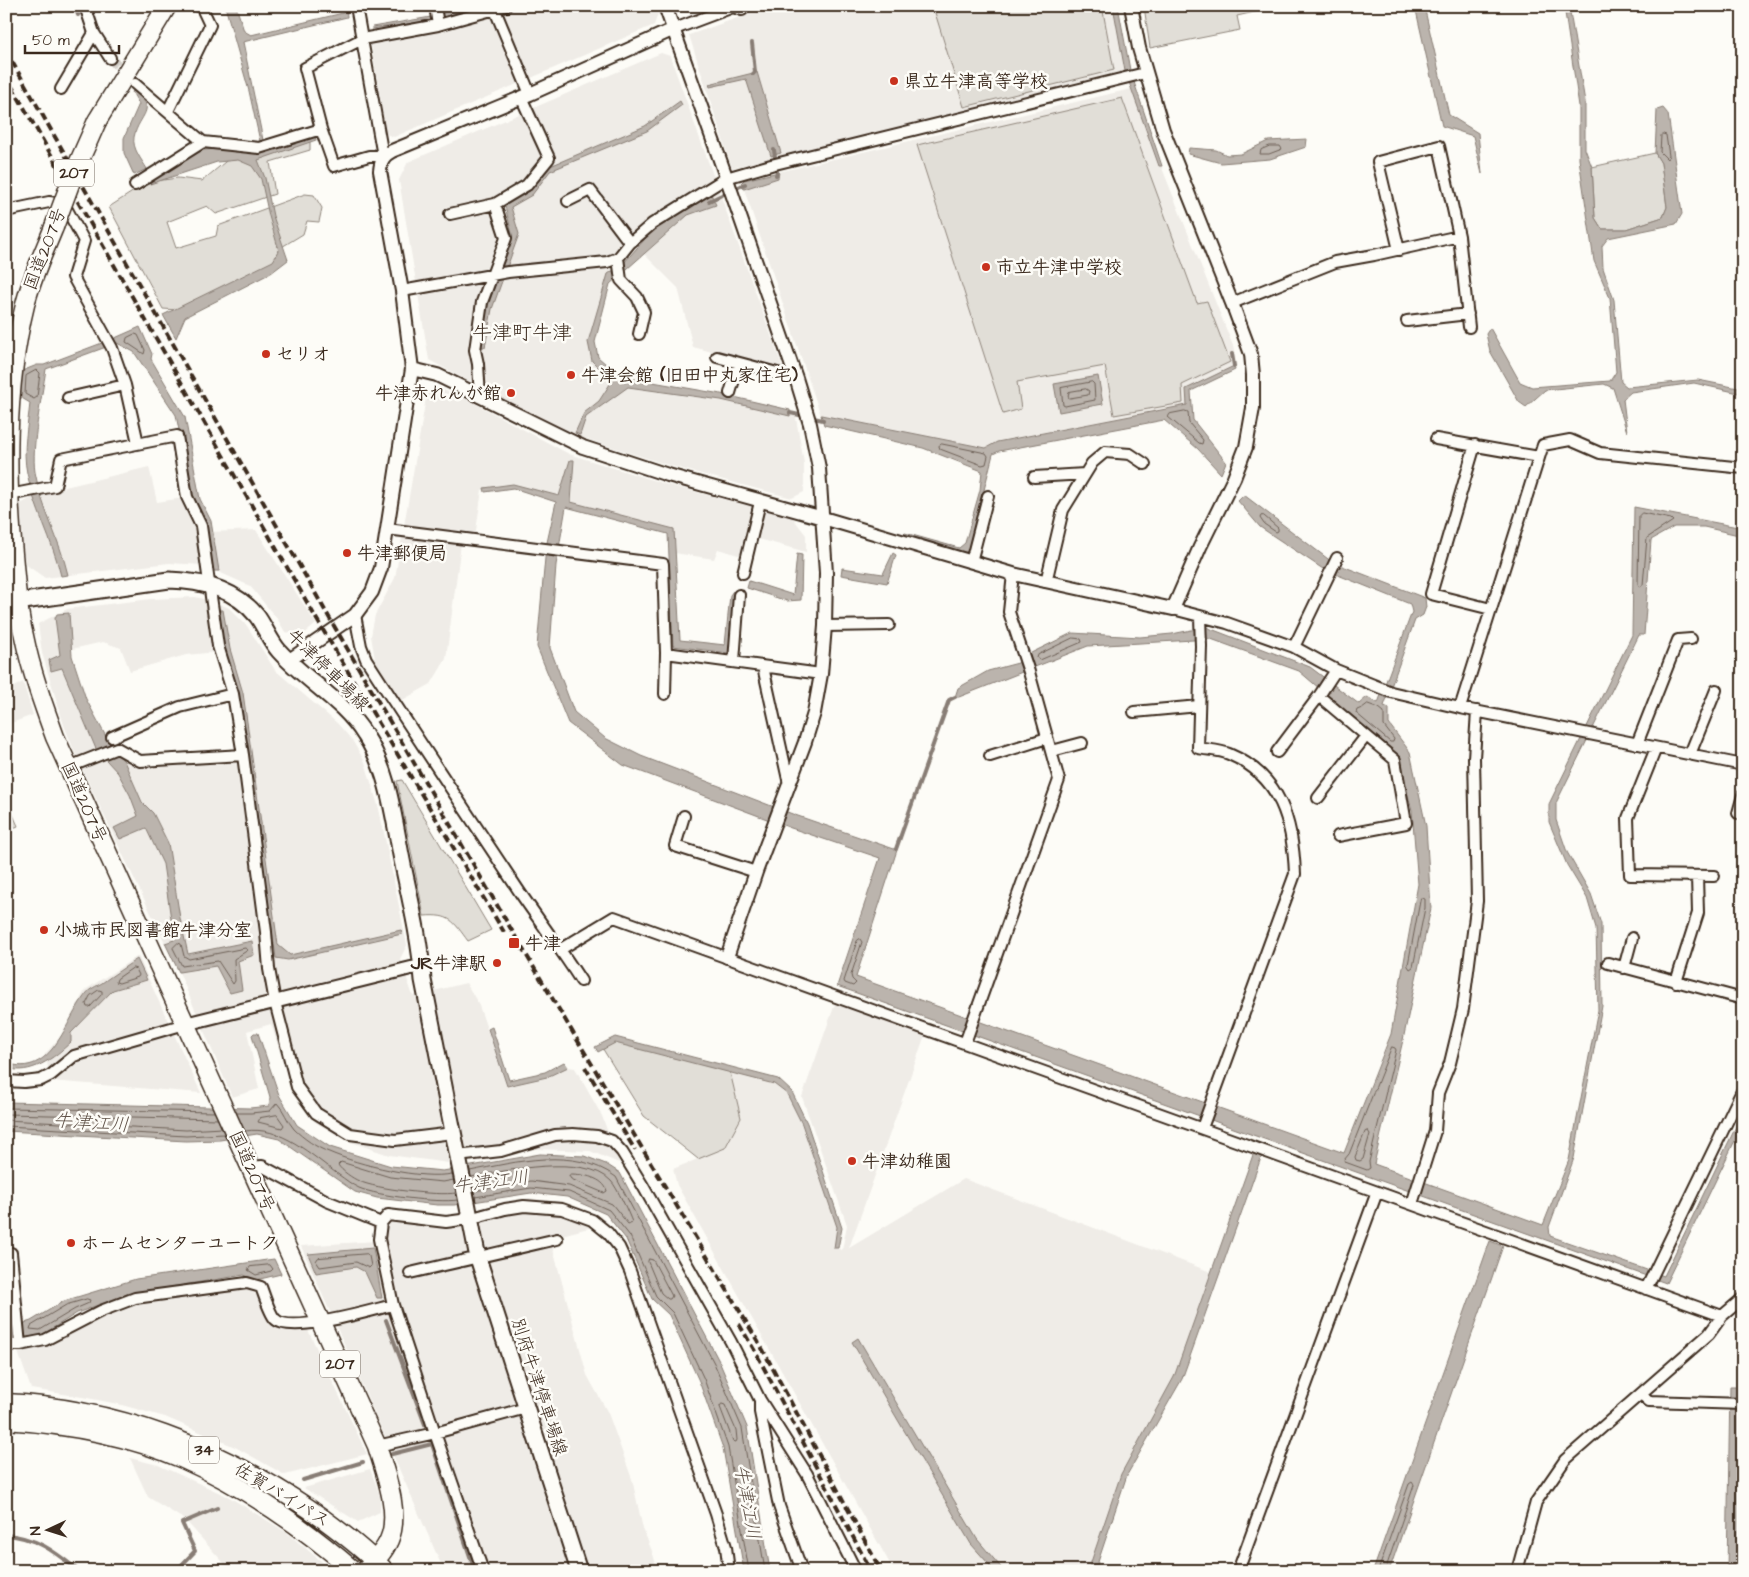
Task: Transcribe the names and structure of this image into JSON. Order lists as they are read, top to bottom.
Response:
{
  "streets": {
    "highway": [
      "207",
      "国道207号",
      "34",
      "佐賀バイパス"
    ],
    "main road": ["牛津停車場線", "別府牛津停車場線"]
  },
  "crossings": [
    ["国道207号", "牛津停車場線"],
    ["国道207号", "佐賀バイパス"]
  ],
  "districts": ["牛津町牛津"],
  "water": ["牛津江川"],
  "places": {
    "other": [
      "県立牛津高等学校",
      "市立牛津中学校",
      "セリオ",
      "牛津会館 (旧田中丸家住宅)",
      "牛津赤れんが館",
      "牛津郵便局",
      "小城市民図書館牛津分室",
      "JR牛津駅",
      "牛津幼稚園",
      "ホ－ムセンターユートク"
    ],
    "transit": ["牛津"]
  },
  "scale_bar": "50 m",
  "north": "left"
}
